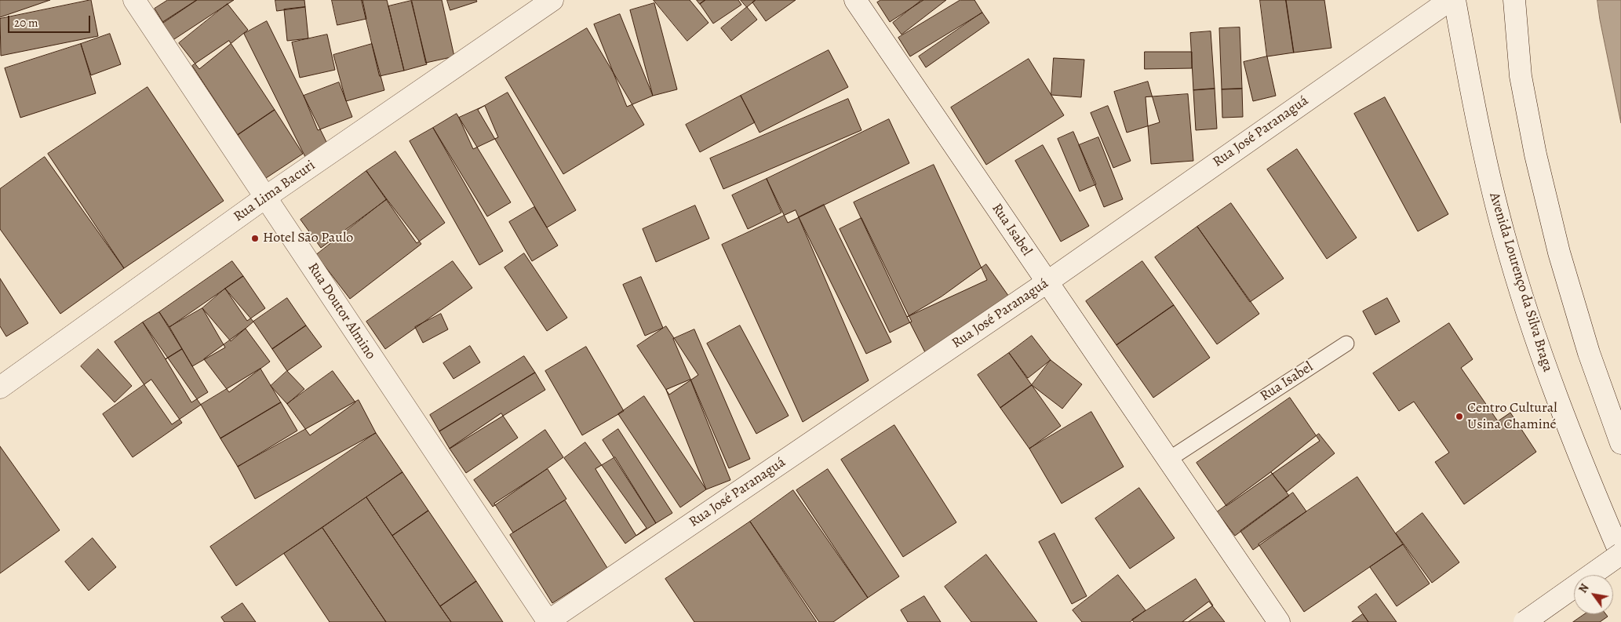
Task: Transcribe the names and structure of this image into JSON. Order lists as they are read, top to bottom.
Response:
{
  "streets": {
    "street": [
      "Rua José Paranaguá",
      "Rua Lima Bacuri",
      "Rua Isabel",
      "Avenida Lourenço da Silva Braga",
      "Rua Doutor Almino"
    ]
  },
  "crossings": [
    ["Rua José Paranaguá", "Rua Isabel"],
    ["Rua José Paranaguá", "Rua Doutor Almino"],
    ["Rua Lima Bacuri", "Rua Doutor Almino"]
  ],
  "places": ["Hotel São Paulo", "Centro Cultural Usina Chaminé"],
  "scale_bar": "20 m",
  "north": "top left"
}
